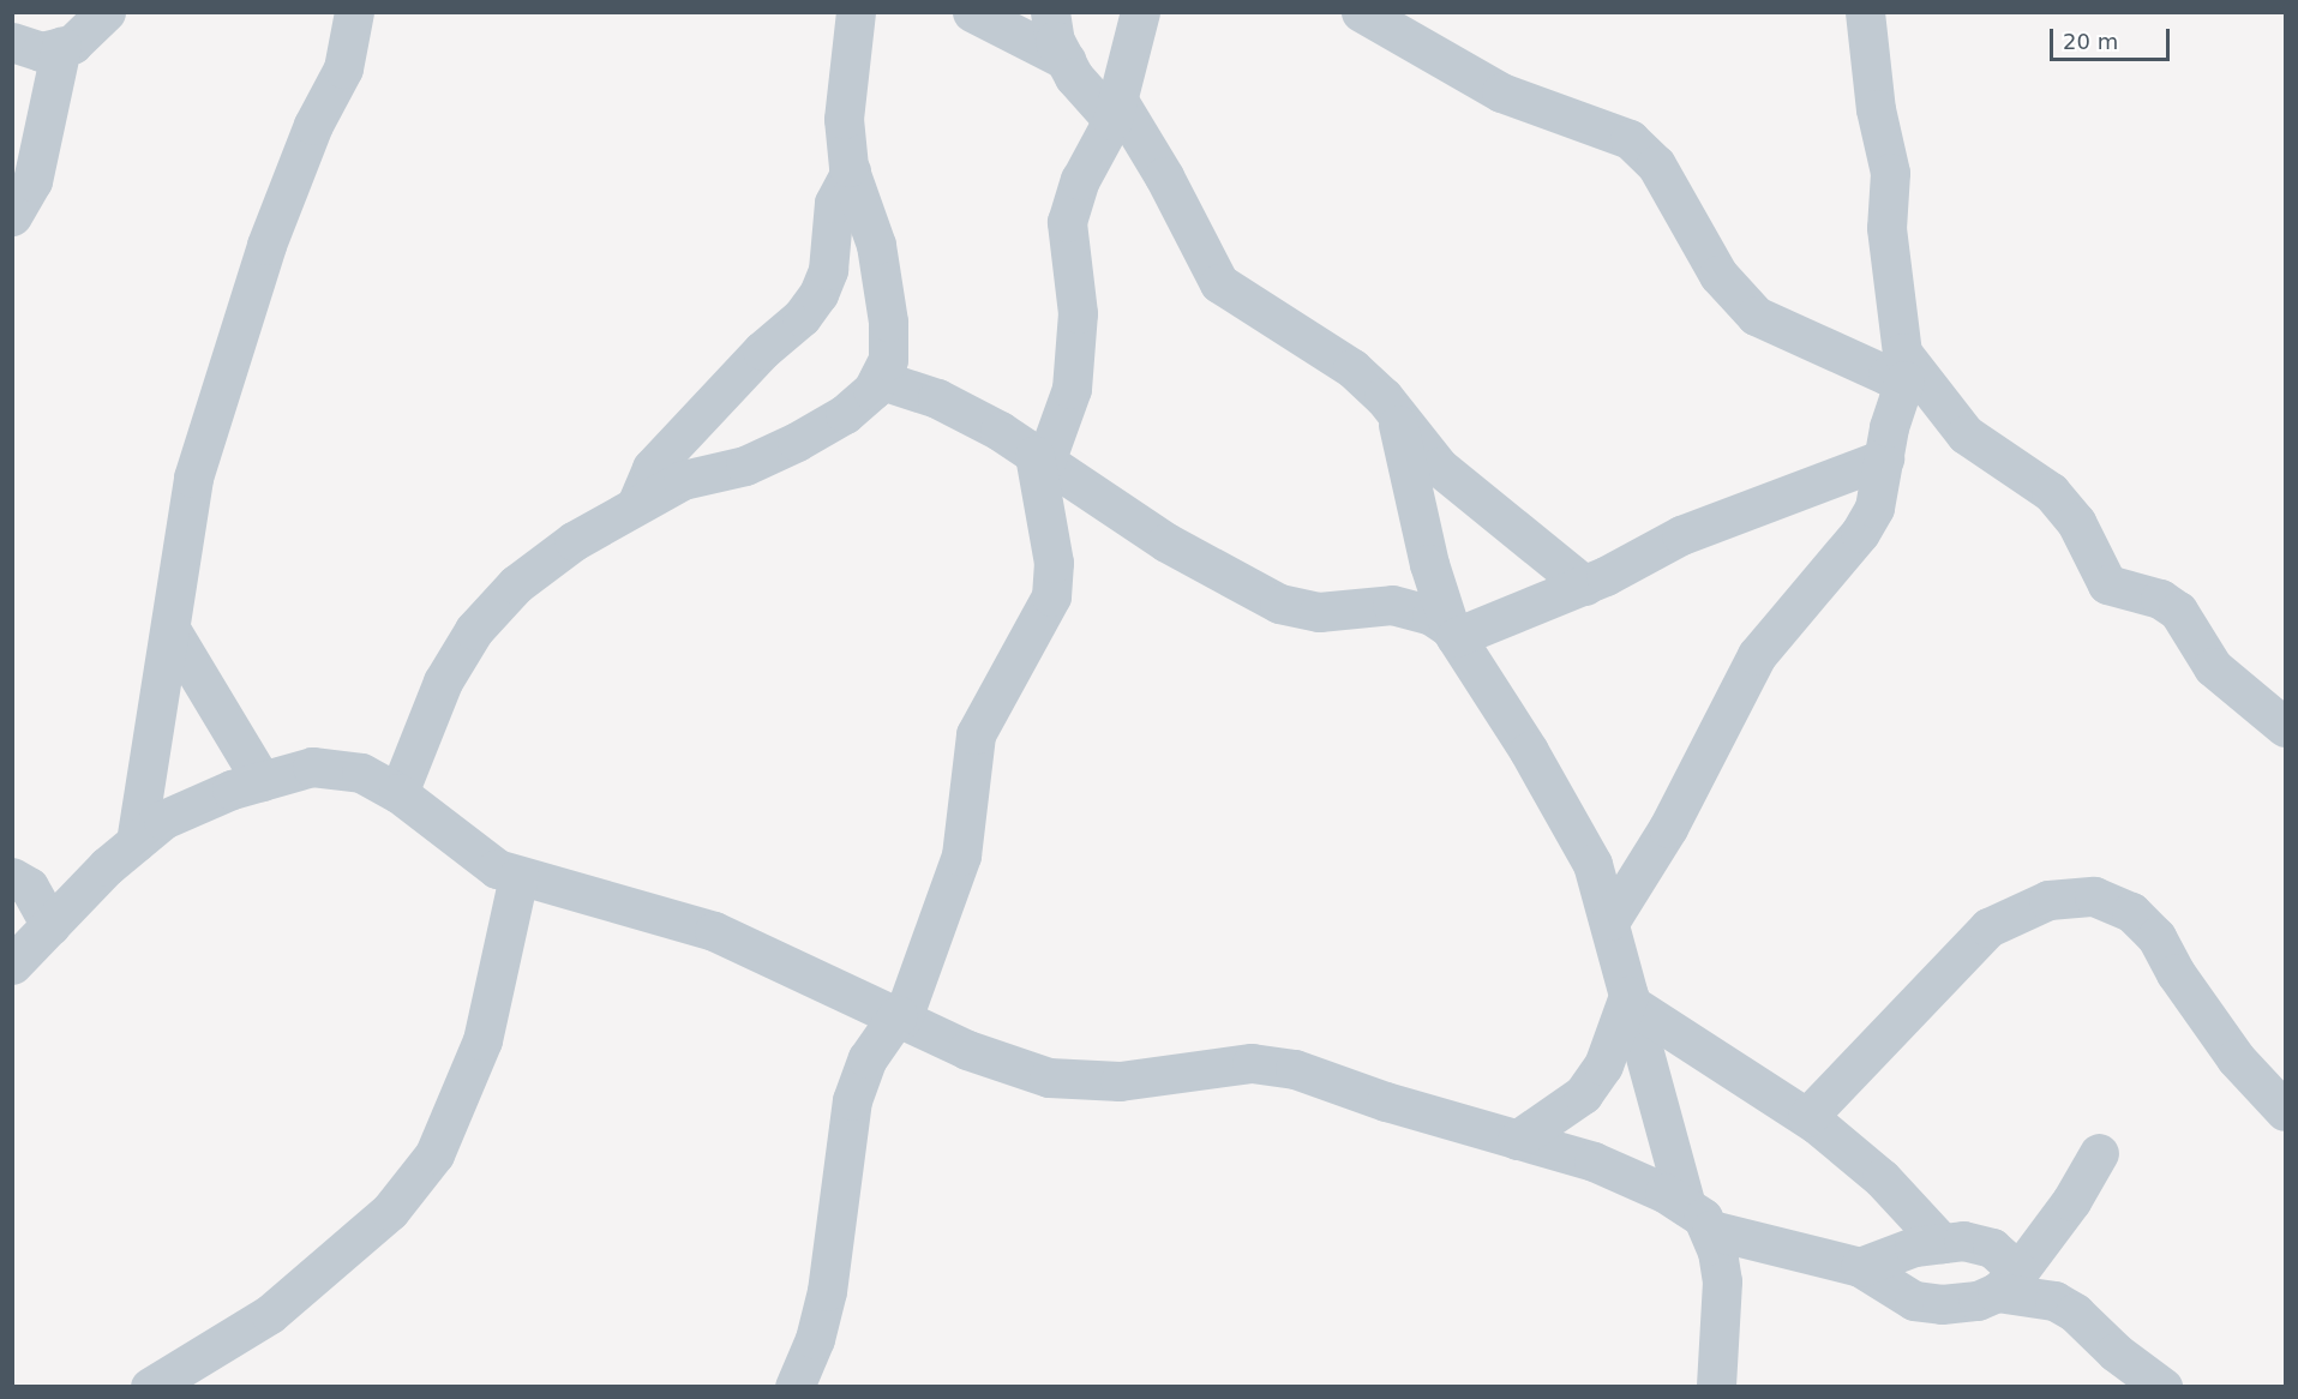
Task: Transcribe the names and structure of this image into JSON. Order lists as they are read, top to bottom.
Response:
{
  "scale_bar": "20 m"
}
